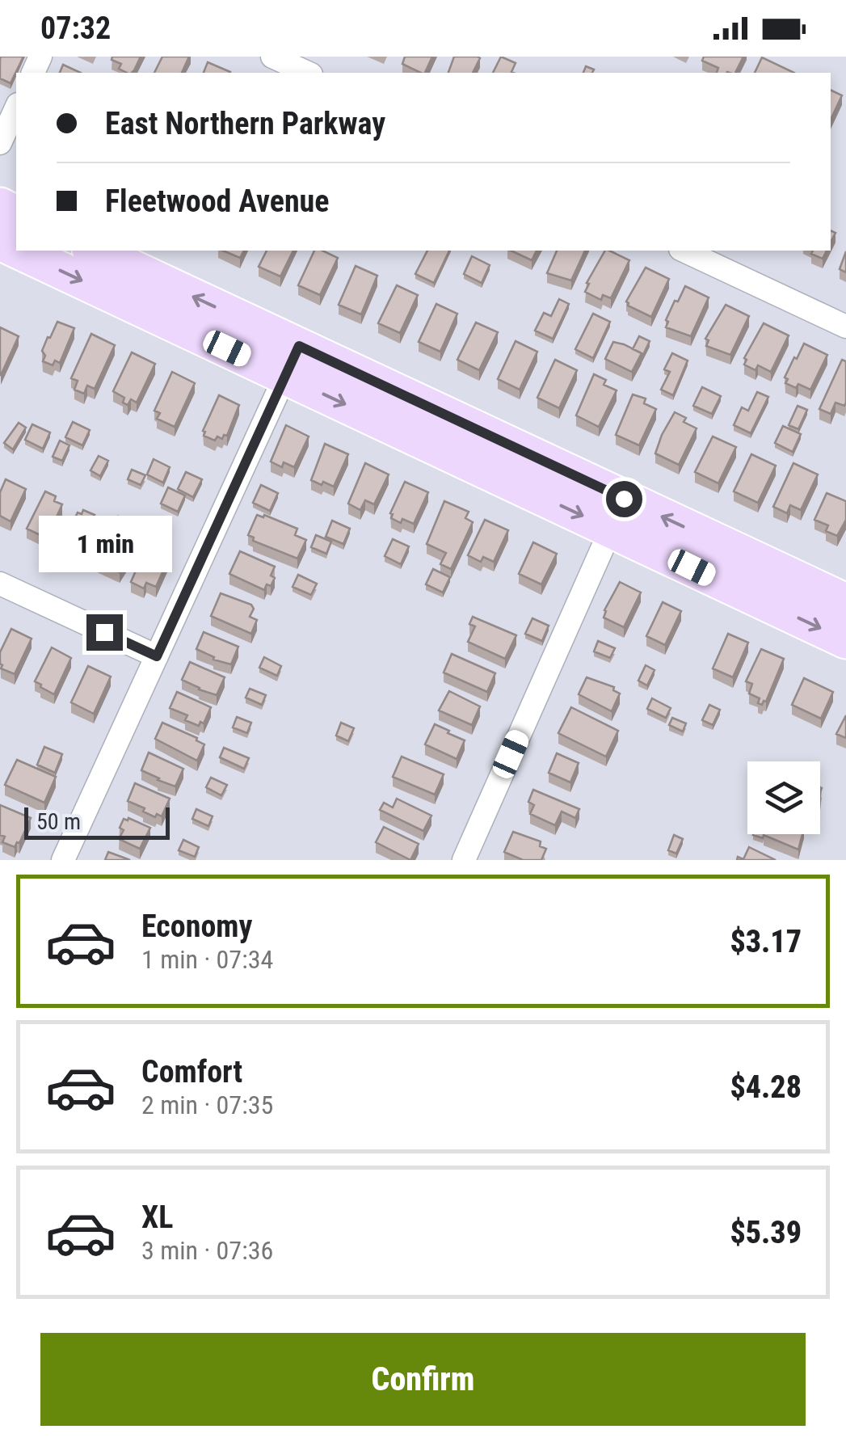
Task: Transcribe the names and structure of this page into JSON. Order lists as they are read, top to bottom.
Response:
{
  "scale_bar": "50 m",
  "page": {
    "status": "07:32",
    "banner": ["East Northern Parkway", "Fleetwood Avenue"],
    "bubble": "1 min",
    "scale": "50 m",
    "list": [
      {
        "name": "Economy",
        "note": "1 min · 07:34",
        "value": "$3.17"
      },
      {
        "name": "Comfort",
        "note": "2 min · 07:35",
        "value": "$4.28"
      },
      {
        "name": "XL",
        "note": "3 min · 07:36",
        "value": "$5.39"
      }
    ],
    "buttons": "Confirm"
  }
}
